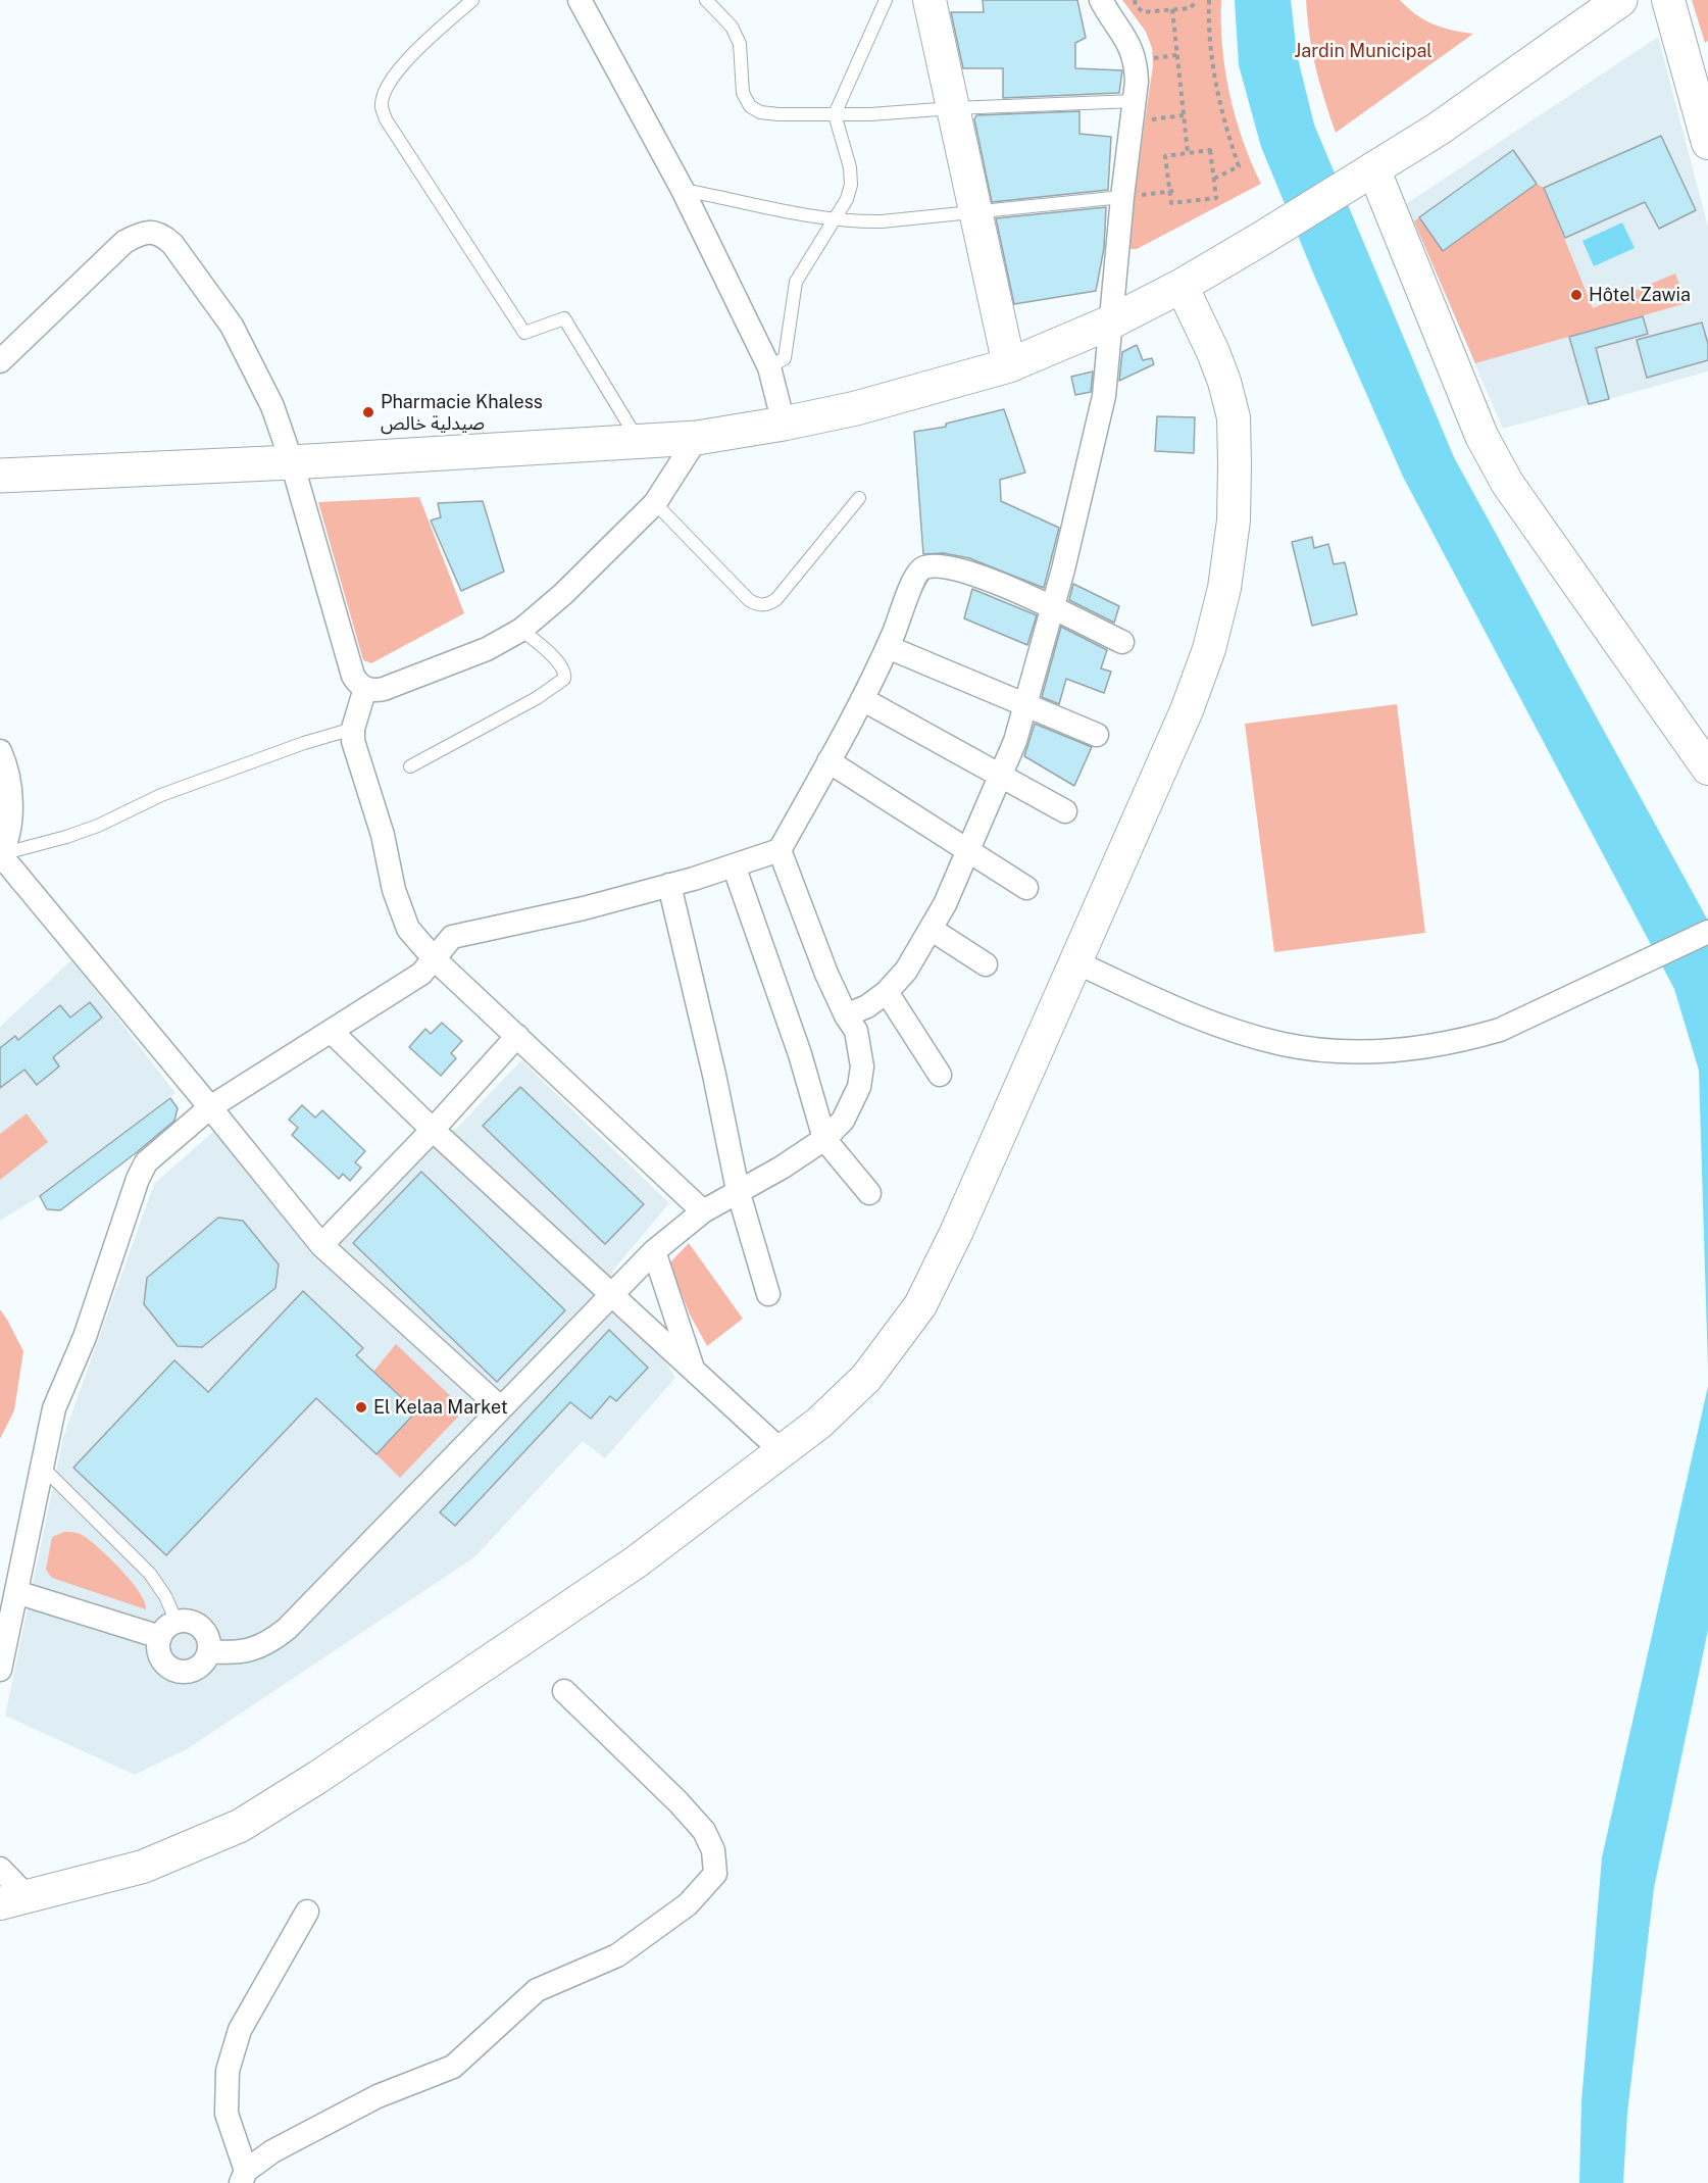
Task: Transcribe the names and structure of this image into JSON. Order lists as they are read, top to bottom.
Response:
{
  "parks": ["Jardin Municipal"],
  "places": ["Hôtel Zawia", "Pharmacie Khaless صيدلية خالص", "El Kelaa Market"]
}
